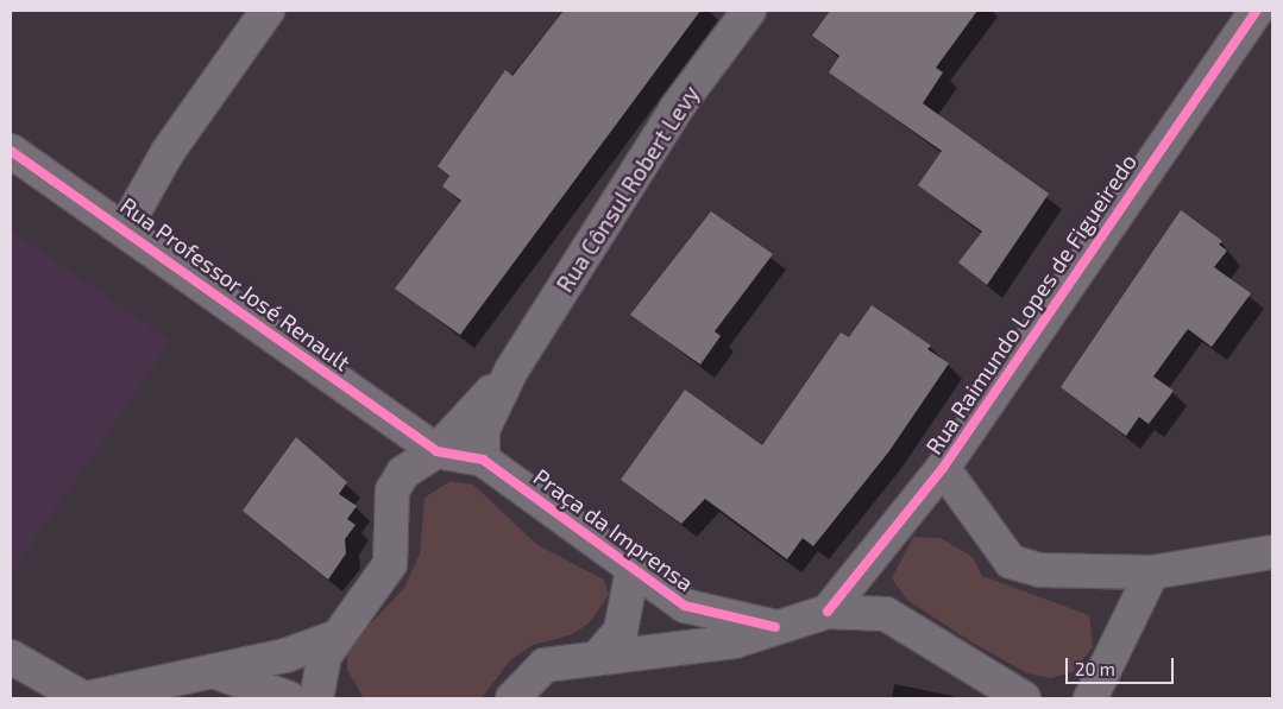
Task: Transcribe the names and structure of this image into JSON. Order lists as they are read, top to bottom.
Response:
{
  "streets": {
    "street": [
      "Rua Cônsul Robert Levy",
      "Rua Professor José Renault",
      "Rua Raimundo Lopes de Figueiredo",
      "Praça da Imprensa"
    ]
  },
  "crossings": [
    ["Rua Cônsul Robert Levy", "Rua Professor José Renault"],
    ["Rua Cônsul Robert Levy", "Praça da Imprensa"],
    ["Rua Professor José Renault", "Praça da Imprensa"]
  ],
  "scale_bar": "20 m"
}
